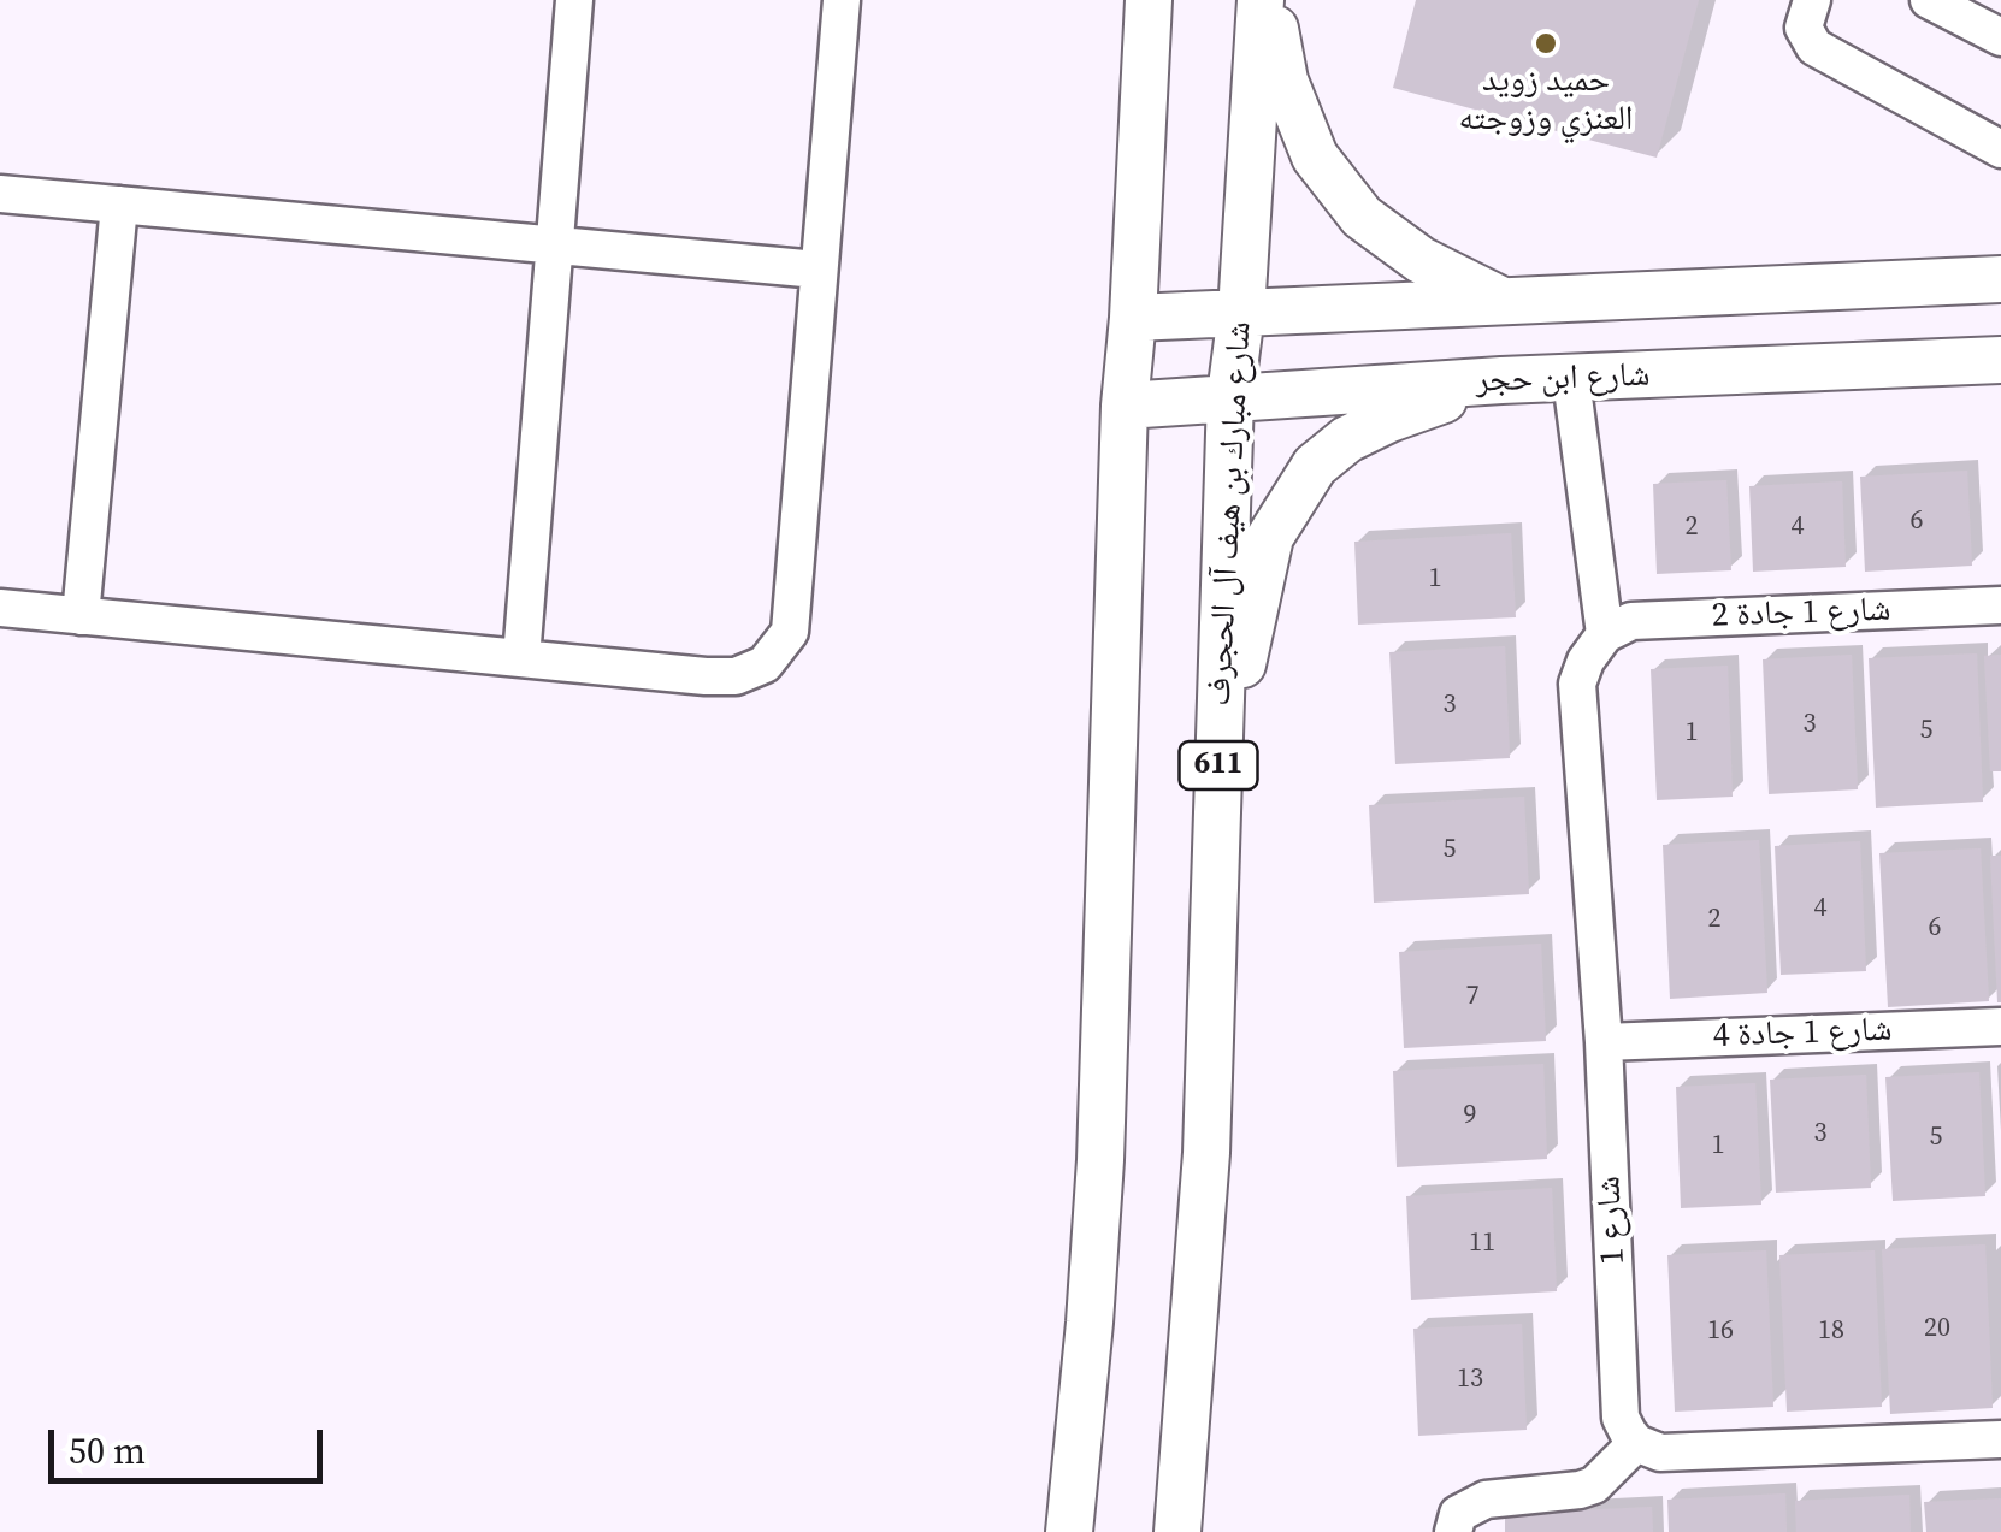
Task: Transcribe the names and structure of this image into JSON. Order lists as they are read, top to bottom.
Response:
{
  "streets": {
    "main road": ["شارع ابن حجر", "شارع مبارك بن هيف آل الحجرف", "611"],
    "street": ["شارع 1 جادة 2", "شارع 1 جادة 4", "شارع 1"]
  },
  "crossings": [
    ["شارع ابن حجر", "شارع مبارك بن هيف آل الحجرف"],
    ["شارع 1 جادة 2", "شارع 1"],
    ["شارع 1 جادة 4", "شارع 1"]
  ],
  "places": ["حميد زويد العنزي وزوجته"],
  "house_numbers": [
    "6",
    "2",
    "4",
    "1",
    "3",
    "3",
    "5",
    "1",
    "5",
    "4",
    "2",
    "6",
    "7",
    "9",
    "3",
    "5",
    "1",
    "11",
    "20",
    "16",
    "18",
    "13"
  ],
  "scale_bar": "50 m"
}
